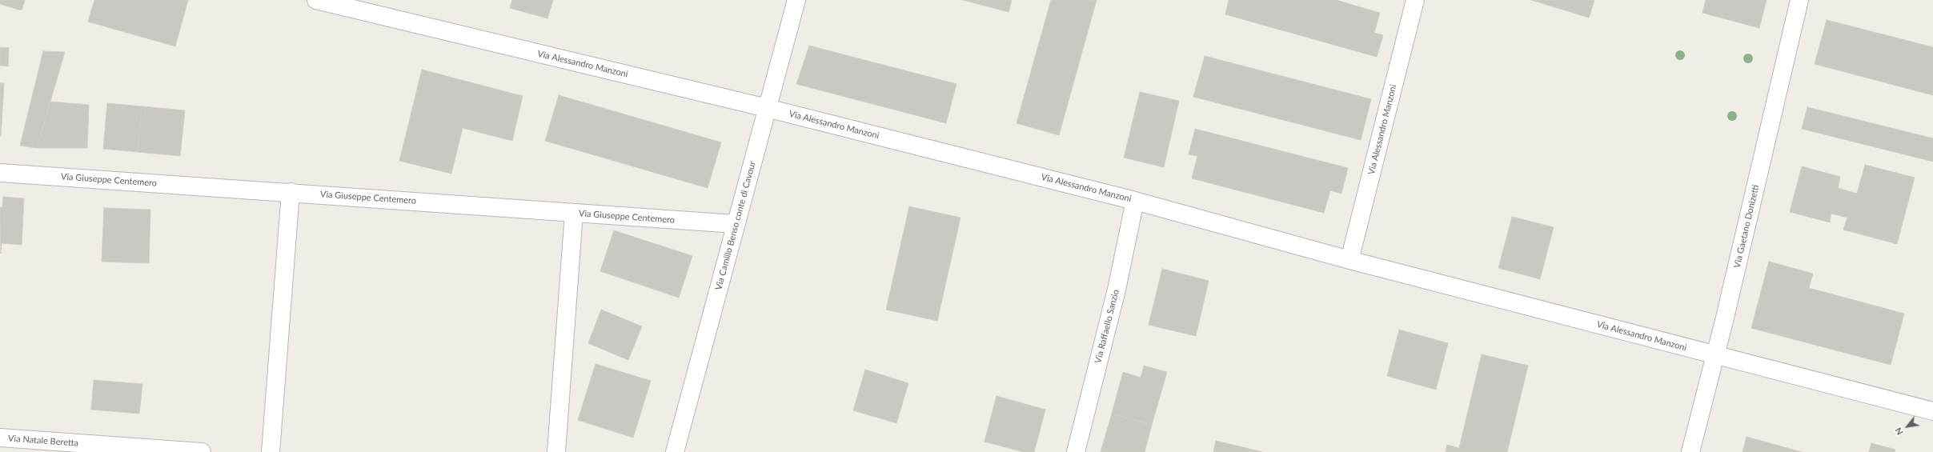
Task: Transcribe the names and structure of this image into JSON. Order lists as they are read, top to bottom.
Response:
{
  "streets": {
    "street": [
      "Via Alessandro Manzoni",
      "Via Giuseppe Centemero",
      "Via Camillo Benso conte di Cavour",
      "Via Gaetano Donizetti",
      "Via Raffaello Sanzio",
      "Via Natale Beretta"
    ]
  },
  "crossings": [
    ["Via Alessandro Manzoni", "Via Camillo Benso conte di Cavour"],
    ["Via Alessandro Manzoni", "Via Gaetano Donizetti"],
    ["Via Alessandro Manzoni", "Via Raffaello Sanzio"],
    ["Via Giuseppe Centemero", "Via Camillo Benso conte di Cavour"]
  ],
  "north": "bottom left"
}
